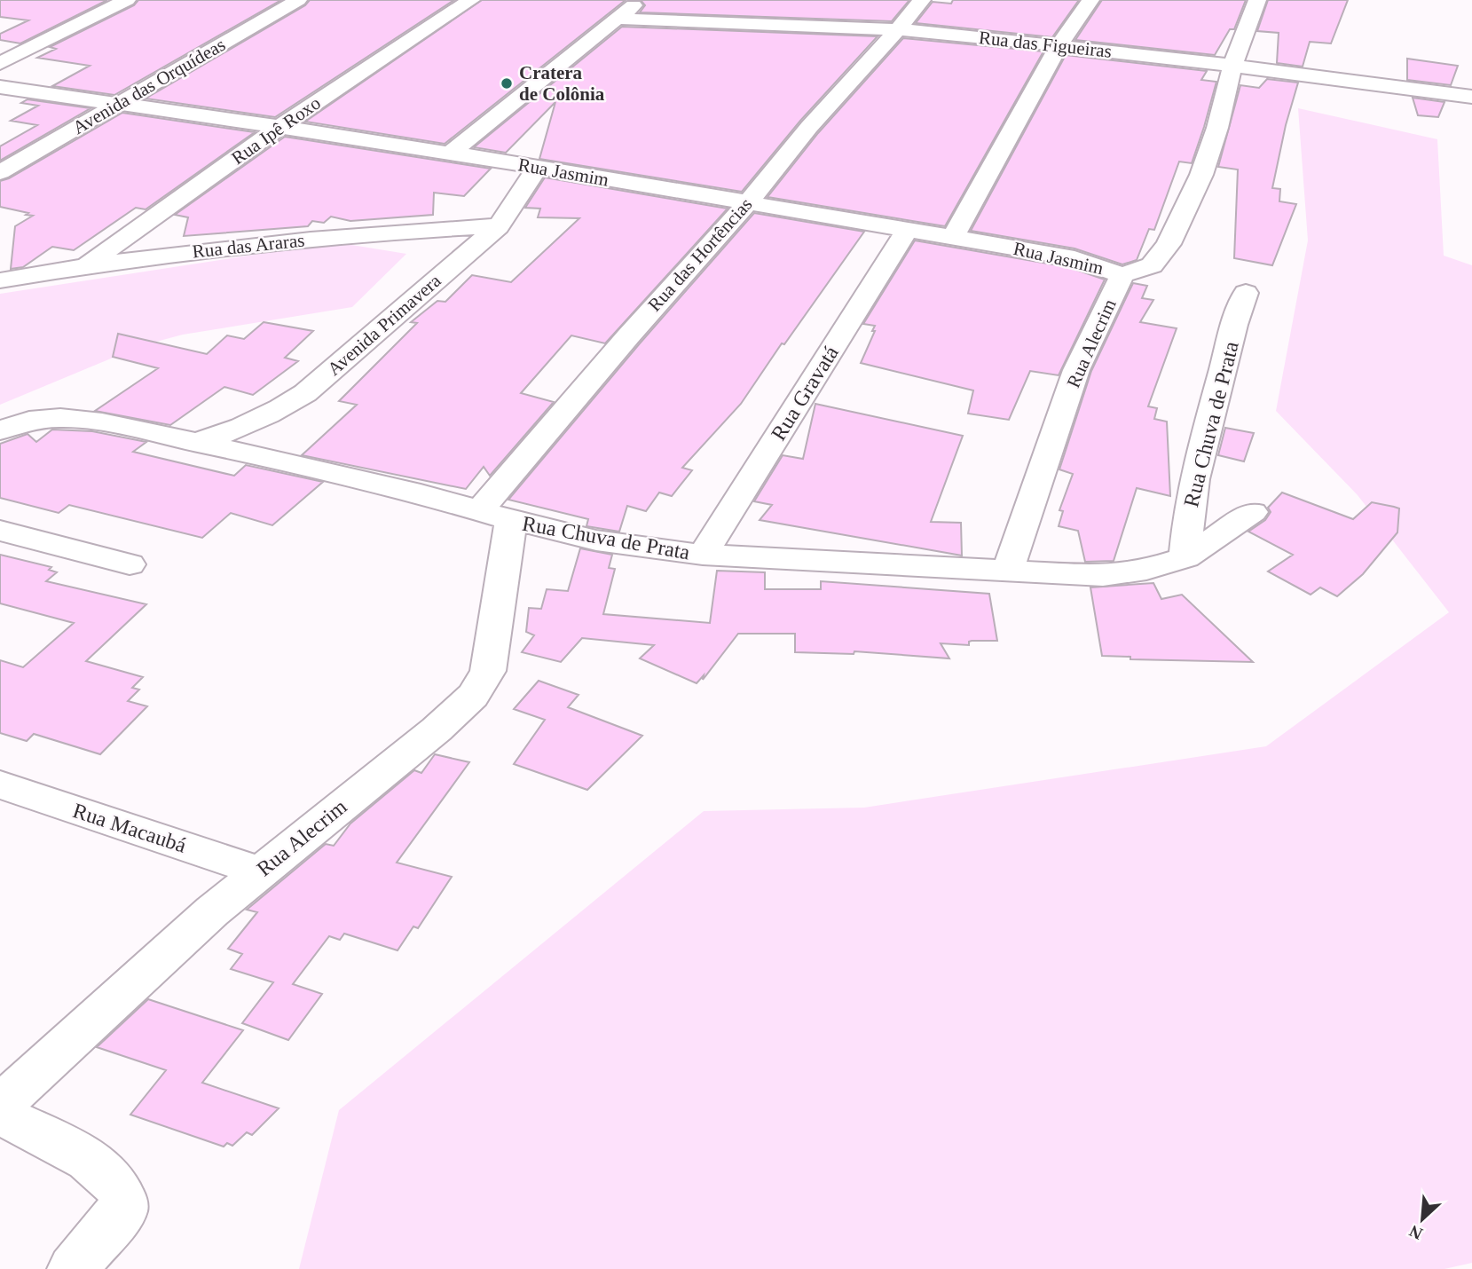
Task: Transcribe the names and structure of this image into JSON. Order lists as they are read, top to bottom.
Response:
{
  "streets": {
    "street": [
      "Rua das Figueiras",
      "Avenida das Orquídeas",
      "Rua Ipê Roxo",
      "Rua Jasmim",
      "Rua das Araras",
      "Rua das Hortências",
      "Avenida Primavera",
      "Rua Alecrim",
      "Rua Gravatá",
      "Rua Chuva de Prata",
      "Rua Macaubá"
    ]
  },
  "crossings": [
    ["Rua das Figueiras", "Rua das Hortências"],
    ["Rua das Figueiras", "Rua Alecrim"],
    ["Avenida das Orquídeas", "Rua Jasmim"],
    ["Rua Ipê Roxo", "Rua Jasmim"],
    ["Rua Ipê Roxo", "Rua das Araras"],
    ["Rua Jasmim", "Rua das Hortências"],
    ["Rua Jasmim", "Avenida Primavera"],
    ["Rua Jasmim", "Rua Alecrim"],
    ["Rua Jasmim", "Rua Gravatá"],
    ["Rua das Araras", "Avenida Primavera"],
    ["Rua das Hortências", "Rua Alecrim"],
    ["Rua das Hortências", "Rua Chuva de Prata"],
    ["Avenida Primavera", "Rua Chuva de Prata"],
    ["Rua Alecrim", "Rua Chuva de Prata"],
    ["Rua Alecrim", "Rua Macaubá"],
    ["Rua Gravatá", "Rua Chuva de Prata"]
  ],
  "places": ["Cratera de Colônia"],
  "north": "bottom left"
}
